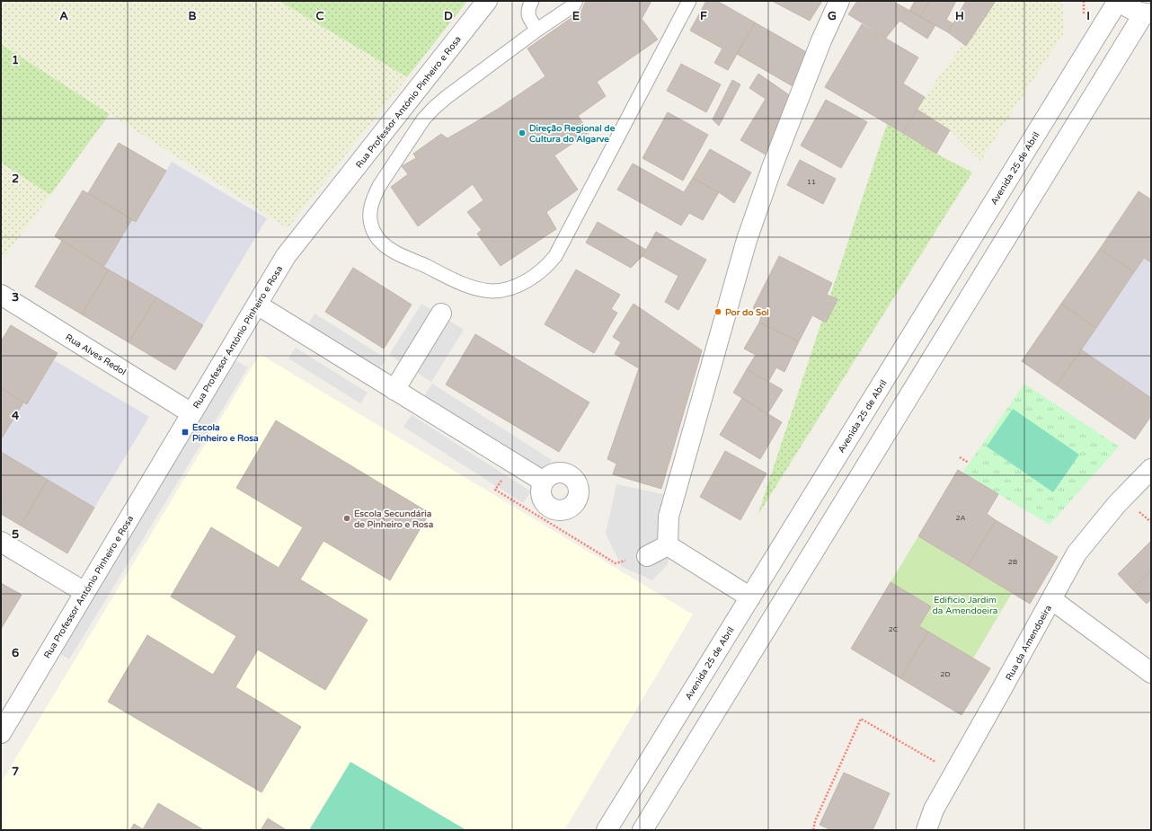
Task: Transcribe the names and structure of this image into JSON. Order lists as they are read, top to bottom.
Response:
{
  "streets": {
    "street": [
      "Rua Professor António Pinheiro e Rosa",
      "Avenida 25 de Abril",
      "Rua Alves Redol",
      "Rua da Amendoeira"
    ]
  },
  "crossings": [
    ["Rua Professor António Pinheiro e Rosa", "Rua Alves Redol"]
  ],
  "parks": ["Edificio Jardim da Amendoeira"],
  "places": {
    "other": ["Direção Regional de Cultura do Algarve", "Por do Sol", "Escola Secundária de Pinheiro e Rosa"],
    "transit": ["Escola Pinheiro e Rosa"]
  },
  "house_numbers": [
    "11",
    "2A",
    "2B",
    "2C",
    "2D"
  ],
  "grid": {
    "columns": [
      "A",
      "B",
      "C",
      "D",
      "E",
      "F",
      "G",
      "H",
      "I"
    ],
    "rows": [
      "1",
      "2",
      "3",
      "4",
      "5",
      "6",
      "7"
    ]
  }
}
